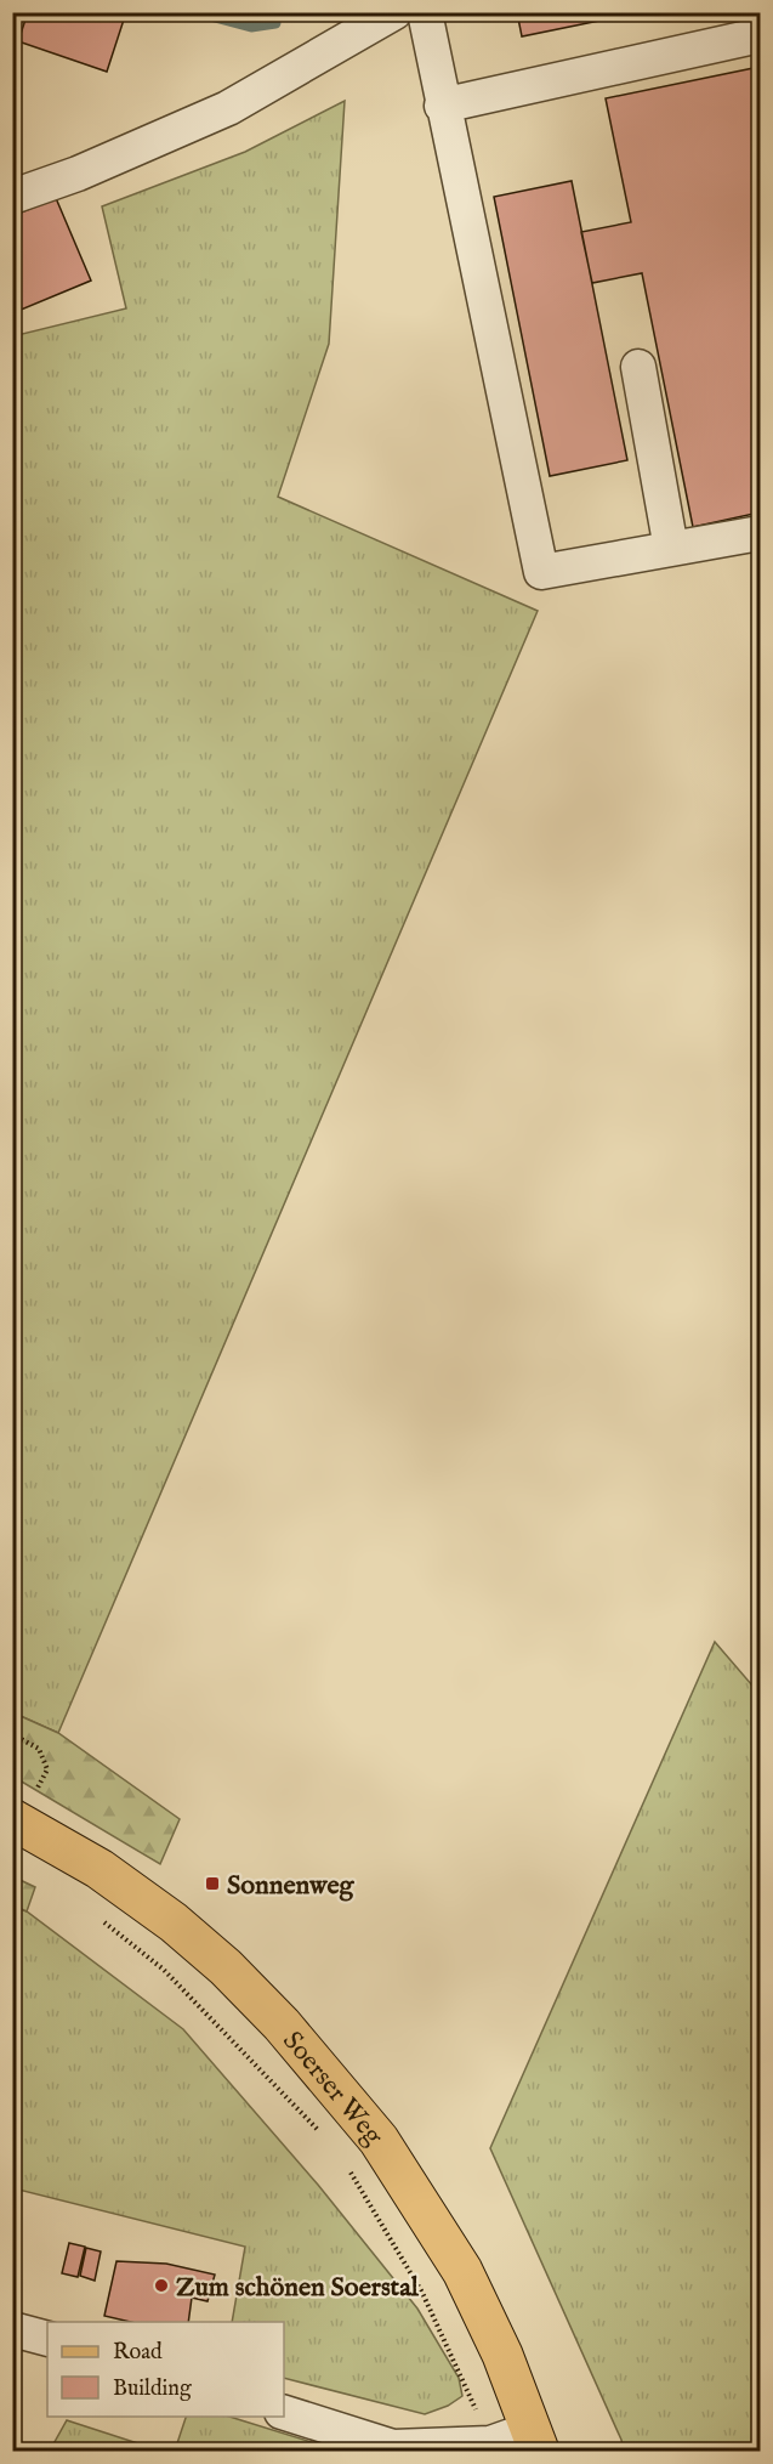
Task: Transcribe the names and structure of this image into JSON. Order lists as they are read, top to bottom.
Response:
{
  "streets": {
    "main road": ["Soerser Weg"]
  },
  "places": {
    "transit": ["Sonnenweg"],
    "other": ["Zum schönen Soerstal"]
  },
  "legend": ["Road", "Building"]
}
